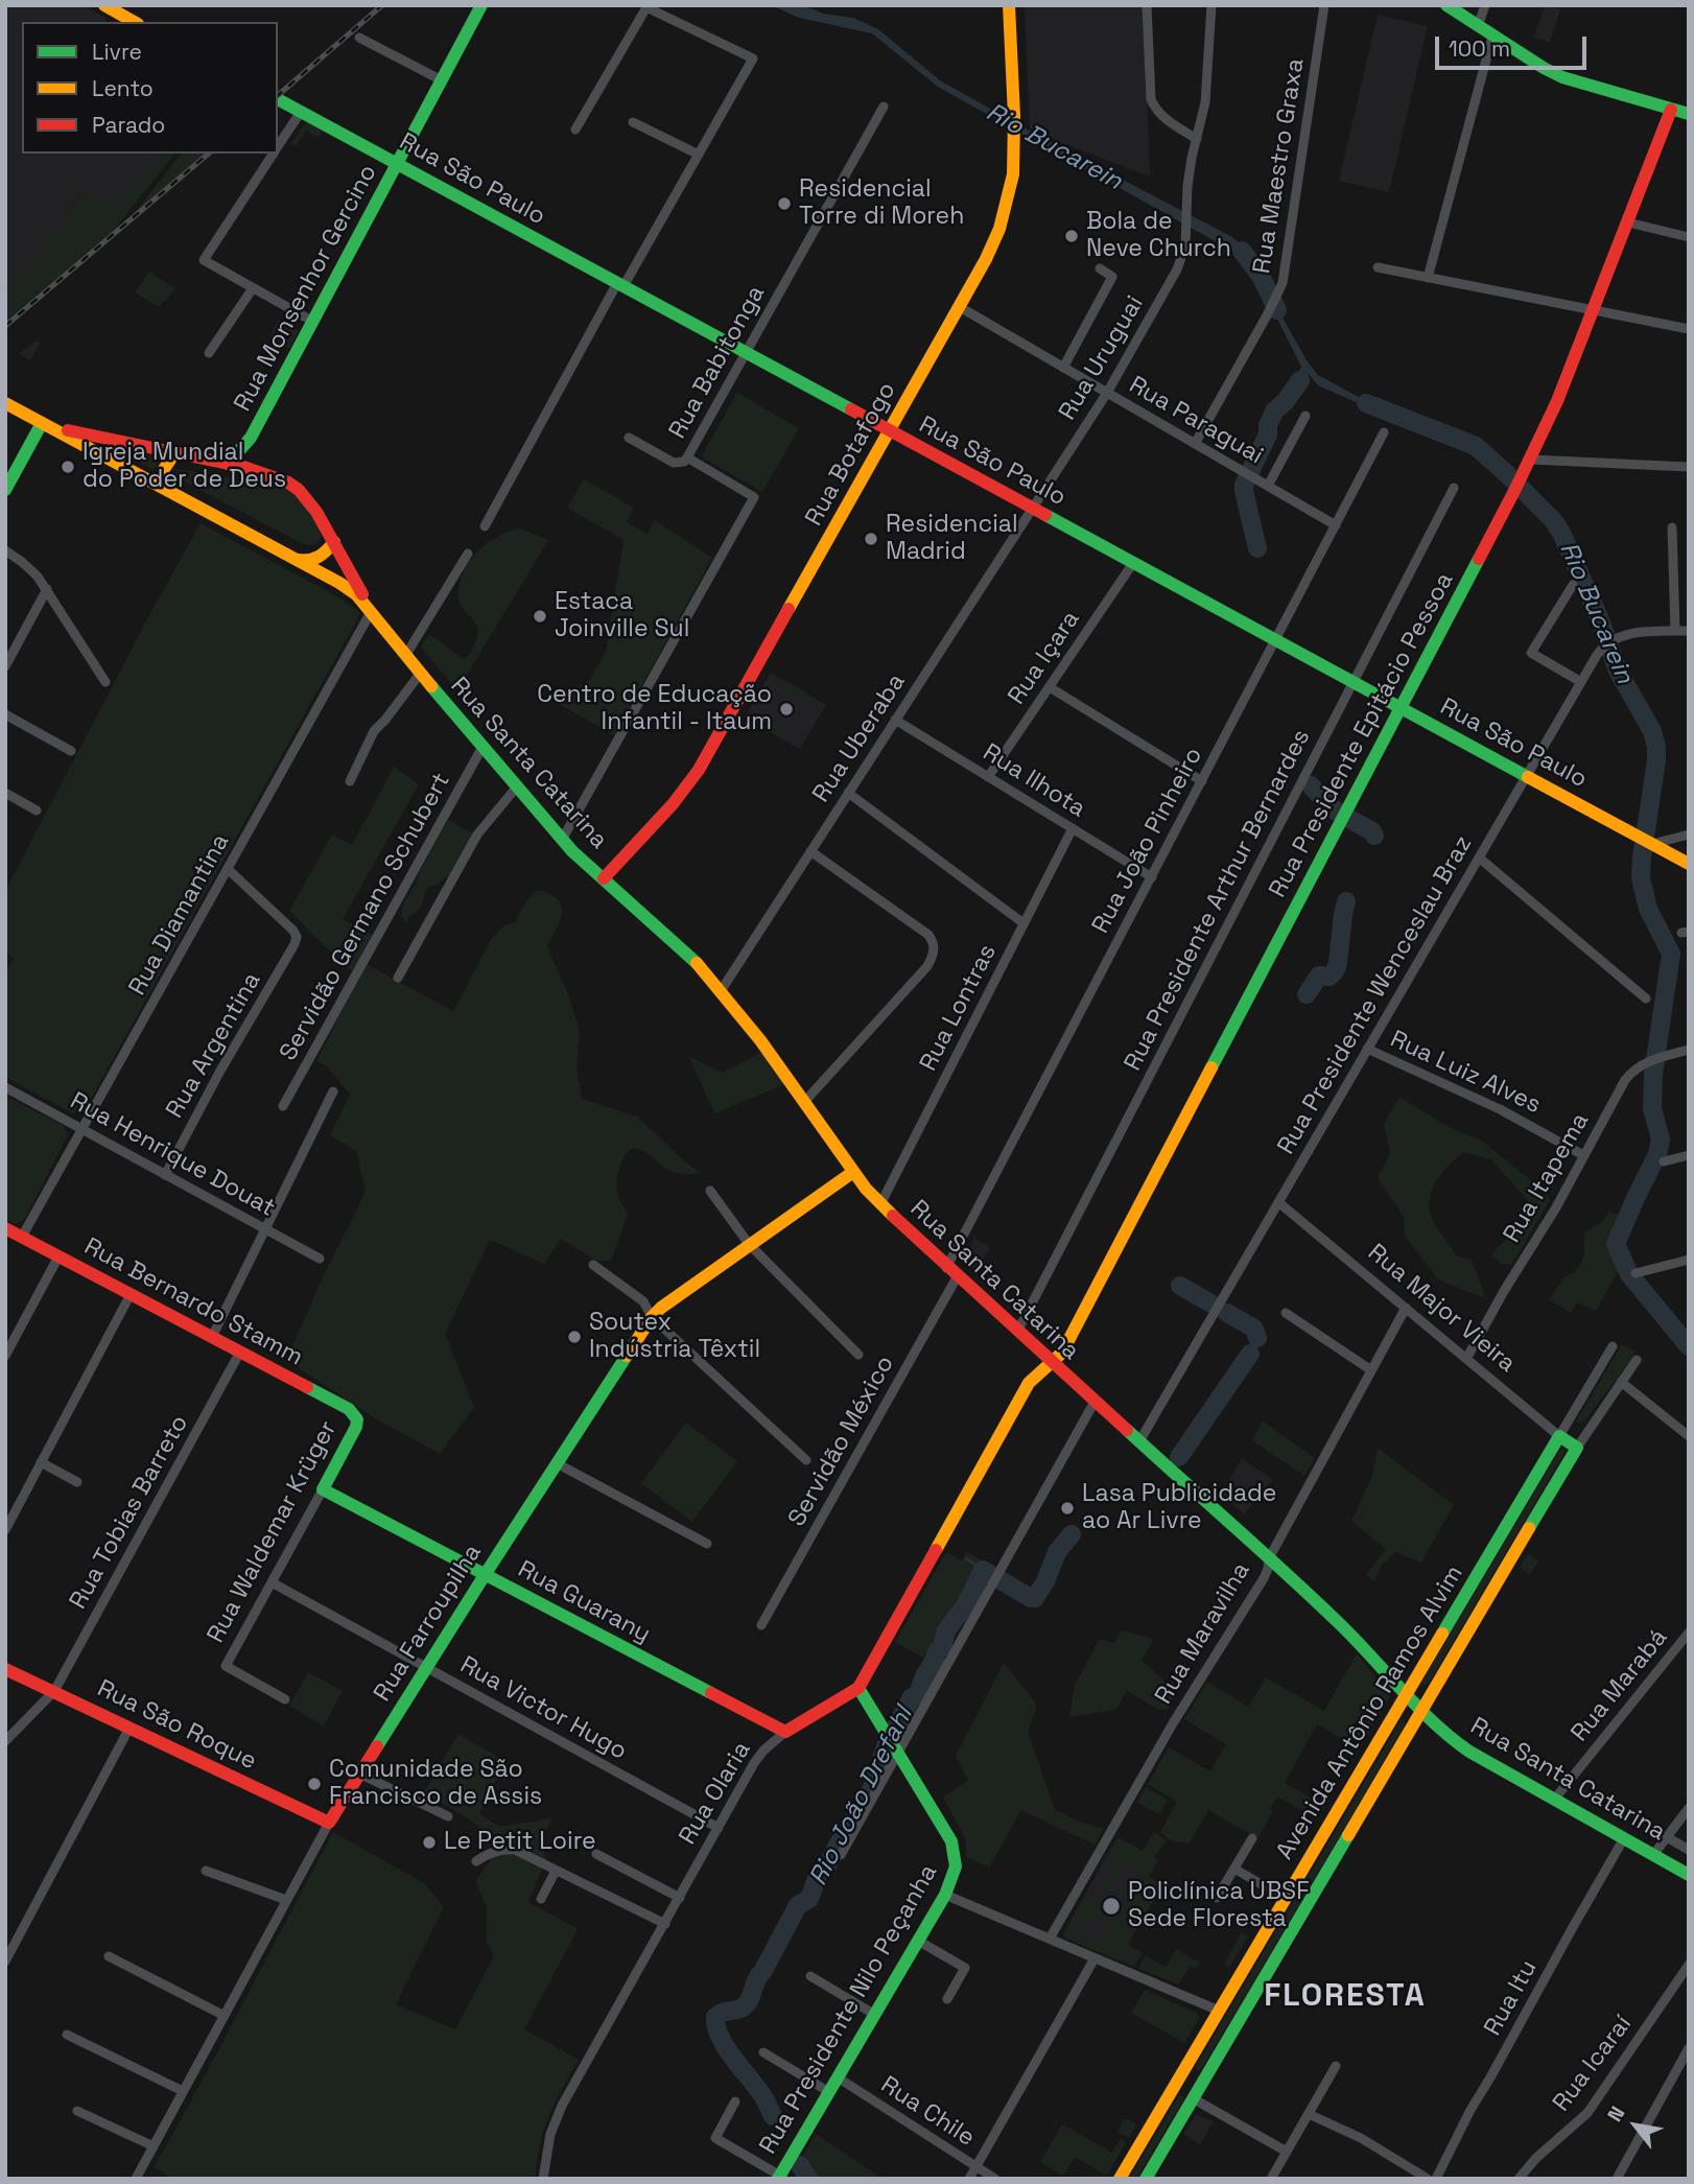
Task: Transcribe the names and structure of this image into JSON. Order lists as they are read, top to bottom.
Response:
{
  "streets": {
    "street": [
      "Rua Maestro Graxa",
      "Rua São Paulo",
      "Rua Monsenhor Gercino",
      "Rua Uruguai",
      "Rua Babitonga",
      "Rua Paraguai",
      "Rua Botafogo",
      "Rua Içara",
      "Rua Presidente Epitácio Pessoa",
      "Rua Uberaba",
      "Rua Santa Catarina",
      "Rua Ilhota",
      "Rua João Pinheiro",
      "Rua Presidente Arthur Bernardes",
      "Rua Diamantina",
      "Servidão Germano Schubert",
      "Rua Presidente Wenceslau Braz",
      "Rua Lontras",
      "Rua Argentina",
      "Rua Luiz Alves",
      "Rua Henrique Douat",
      "Rua Itapema",
      "Rua Bernardo Stamm",
      "Rua Major Vieira",
      "Servidão México",
      "Rua Tobias Barreto",
      "Rua Waldemar Krüger",
      "Rua Guarany",
      "Rua Farroupilha",
      "Rua Maravilha",
      "Rua Marabá",
      "Rua Victor Hugo",
      "Avenida Antônio Ramos Alvim",
      "Rua São Roque",
      "Rua Olaria",
      "Rua Itu",
      "Rua Presidente Nilo Peçanha",
      "Rua Icaraí",
      "Rua Chile"
    ]
  },
  "crossings": [
    ["Rua Maestro Graxa", "Rua Paraguai"],
    ["Rua São Paulo", "Rua Monsenhor Gercino"],
    ["Rua São Paulo", "Rua Uruguai"],
    ["Rua São Paulo", "Rua Babitonga"],
    ["Rua São Paulo", "Rua Botafogo"],
    ["Rua São Paulo", "Rua Içara"],
    ["Rua São Paulo", "Rua Presidente Epitácio Pessoa"],
    ["Rua São Paulo", "Rua Uberaba"],
    ["Rua São Paulo", "Rua João Pinheiro"],
    ["Rua São Paulo", "Rua Presidente Arthur Bernardes"],
    ["Rua São Paulo", "Rua Presidente Wenceslau Braz"],
    ["Rua Monsenhor Gercino", "Rua Santa Catarina"],
    ["Rua Uruguai", "Rua Paraguai"],
    ["Rua Uruguai", "Rua Uberaba"],
    ["Rua Babitonga", "Rua Santa Catarina"],
    ["Rua Paraguai", "Rua Botafogo"],
    ["Rua Paraguai", "Rua João Pinheiro"],
    ["Rua Botafogo", "Rua Santa Catarina"],
    ["Rua Içara", "Rua Ilhota"],
    ["Rua Presidente Epitácio Pessoa", "Rua Santa Catarina"],
    ["Rua Presidente Epitácio Pessoa", "Rua Olaria"],
    ["Rua Uberaba", "Rua Santa Catarina"],
    ["Rua Uberaba", "Rua Ilhota"],
    ["Rua Santa Catarina", "Rua João Pinheiro"],
    ["Rua Santa Catarina", "Rua Presidente Arthur Bernardes"],
    ["Rua Santa Catarina", "Rua Diamantina"],
    ["Rua Santa Catarina", "Servidão Germano Schubert"],
    ["Rua Santa Catarina", "Rua Presidente Wenceslau Braz"],
    ["Rua Santa Catarina", "Rua Lontras"],
    ["Rua Santa Catarina", "Servidão México"],
    ["Rua Santa Catarina", "Rua Farroupilha"],
    ["Rua Santa Catarina", "Rua Maravilha"],
    ["Rua Santa Catarina", "Rua Marabá"],
    ["Rua Santa Catarina", "Avenida Antônio Ramos Alvim"],
    ["Rua Santa Catarina", "Rua Olaria"],
    ["Rua Santa Catarina", "Rua Itu"],
    ["Rua Ilhota", "Rua João Pinheiro"],
    ["Rua Ilhota", "Rua Lontras"],
    ["Rua João Pinheiro", "Servidão México"],
    ["Rua Diamantina", "Rua Argentina"],
    ["Rua Diamantina", "Rua Henrique Douat"],
    ["Rua Diamantina", "Rua Bernardo Stamm"],
    ["Rua Presidente Wenceslau Braz", "Rua Luiz Alves"],
    ["Rua Presidente Wenceslau Braz", "Rua Major Vieira"],
    ["Rua Argentina", "Rua Henrique Douat"],
    ["Rua Luiz Alves", "Rua Itapema"],
    ["Rua Itapema", "Rua Major Vieira"],
    ["Rua Bernardo Stamm", "Rua Tobias Barreto"],
    ["Rua Bernardo Stamm", "Rua Waldemar Krüger"],
    ["Rua Major Vieira", "Rua Maravilha"],
    ["Rua Major Vieira", "Avenida Antônio Ramos Alvim"],
    ["Rua Tobias Barreto", "Rua São Roque"],
    ["Rua Waldemar Krüger", "Rua Guarany"],
    ["Rua Waldemar Krüger", "Rua Victor Hugo"],
    ["Rua Guarany", "Rua Farroupilha"],
    ["Rua Guarany", "Rua Olaria"],
    ["Rua Farroupilha", "Rua Victor Hugo"],
    ["Rua Farroupilha", "Rua São Roque"],
    ["Rua Victor Hugo", "Rua Olaria"],
    ["Rua Olaria", "Rua Presidente Nilo Peçanha"],
    ["Rua Presidente Nilo Peçanha", "Rua Chile"]
  ],
  "districts": ["FLORESTA"],
  "water": ["Rio Bucarein", "Rio João Drefahl"],
  "places": [
    "Residencial Torre di Moreh",
    "Bola de Neve Church",
    "Igreja Mundial do Poder de Deus",
    "Residencial Madrid",
    "Estaca Joinville Sul",
    "Centro de Educação Infantil - Itaum",
    "Soutex Indústria Têxtil",
    "Lasa Publicidade ao Ar Livre",
    "Comunidade São Francisco de Assis",
    "Le Petit Loire",
    "Policlínica UBSF Sede Floresta"
  ],
  "legend": ["Livre", "Lento", "Parado"],
  "scale_bar": "100 m",
  "north": "top left"
}
